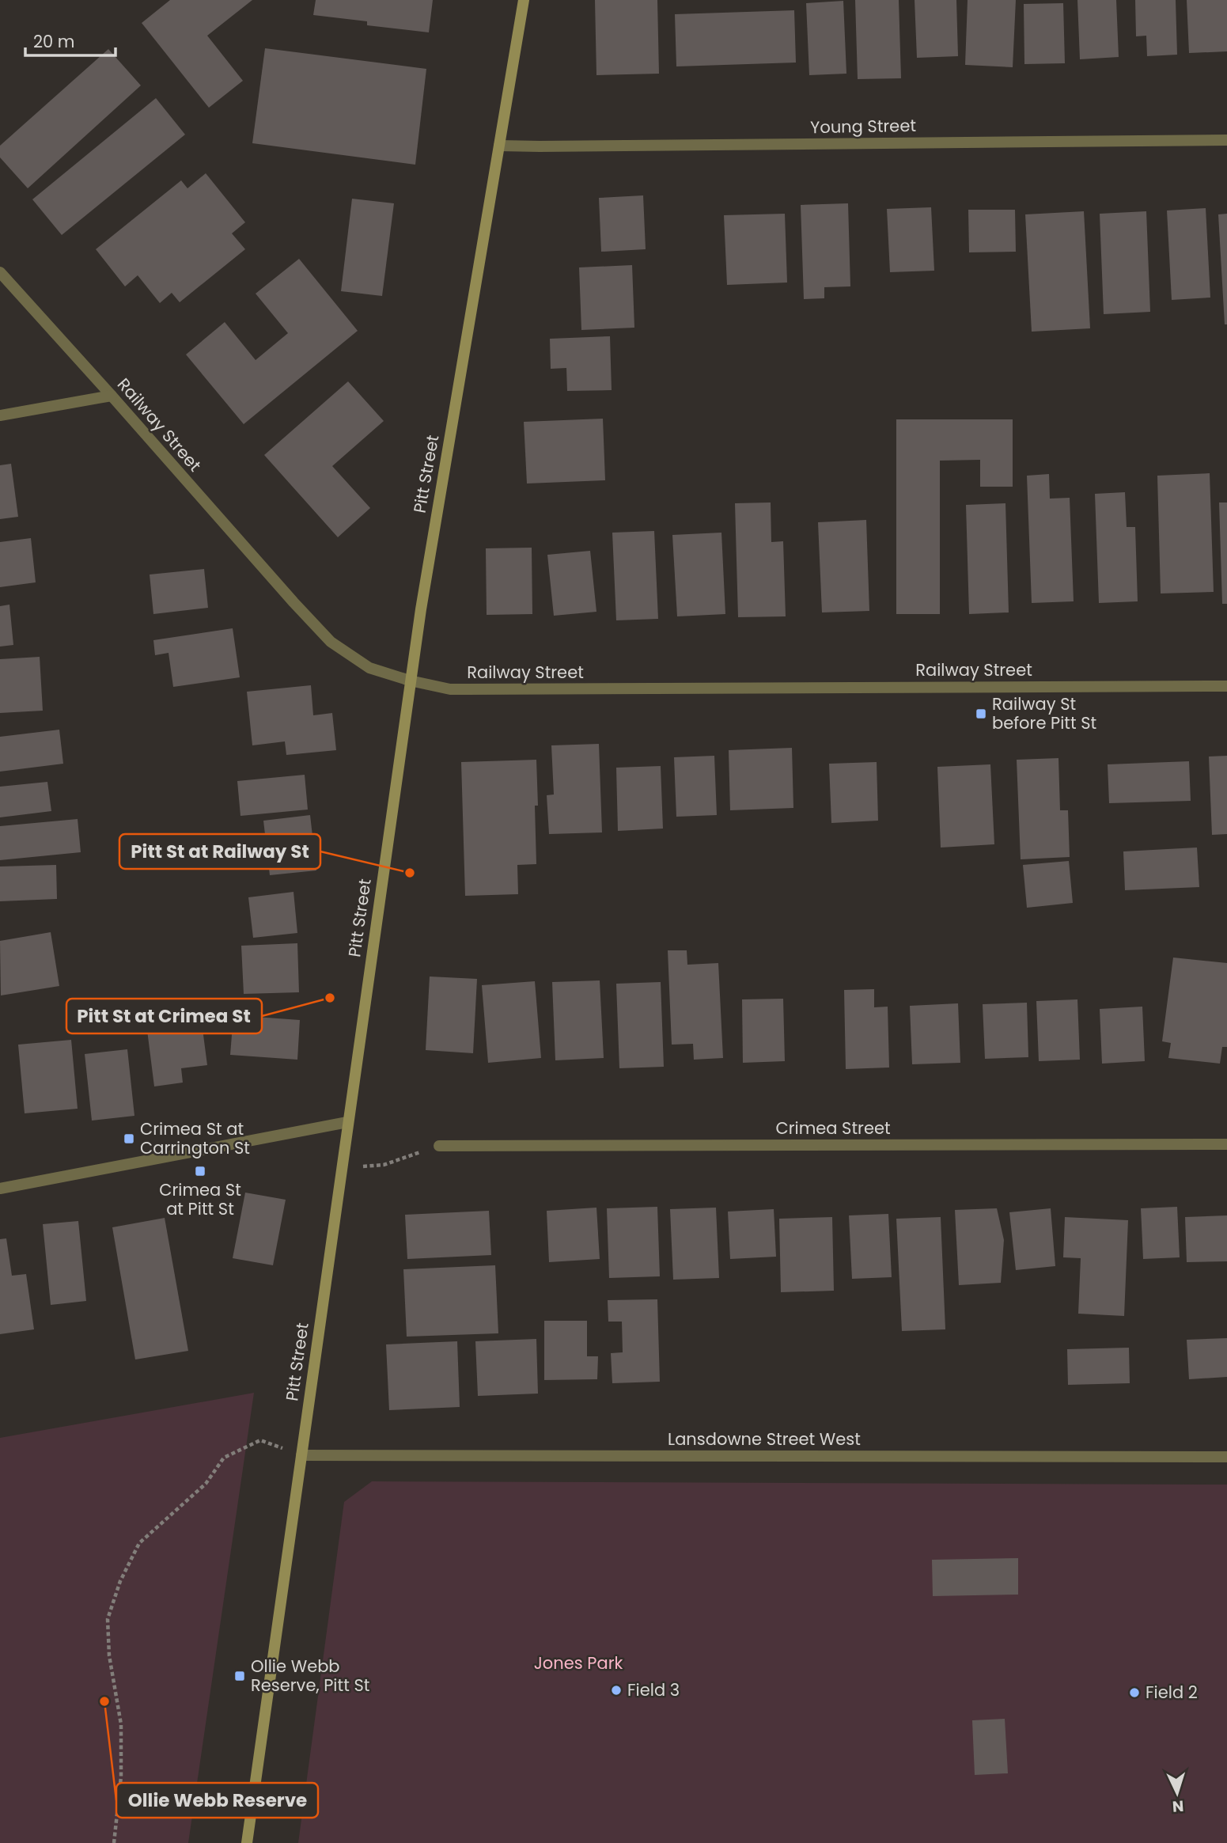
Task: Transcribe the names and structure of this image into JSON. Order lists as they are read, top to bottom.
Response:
{
  "streets": {
    "main road": ["Pitt Street"],
    "street": [
      "Young Street",
      "Railway Street",
      "Crimea Street",
      "Lansdowne Street West"
    ]
  },
  "crossings": [
    ["Young Street", "Pitt Street"],
    ["Railway Street", "Pitt Street"],
    ["Pitt Street", "Lansdowne Street West"]
  ],
  "parks": ["Jones Park"],
  "places": {
    "transit": [
      "Railway St before Pitt St",
      "Crimea St at Carrington St",
      "Crimea St at Pitt St",
      "Ollie Webb Reserve, Pitt St"
    ],
    "other": [
      "Pitt St at Railway St",
      "Pitt St at Crimea St",
      "Field 3",
      "Field 2",
      "Ollie Webb Reserve"
    ]
  },
  "scale_bar": "20 m",
  "north": "bottom"
}
